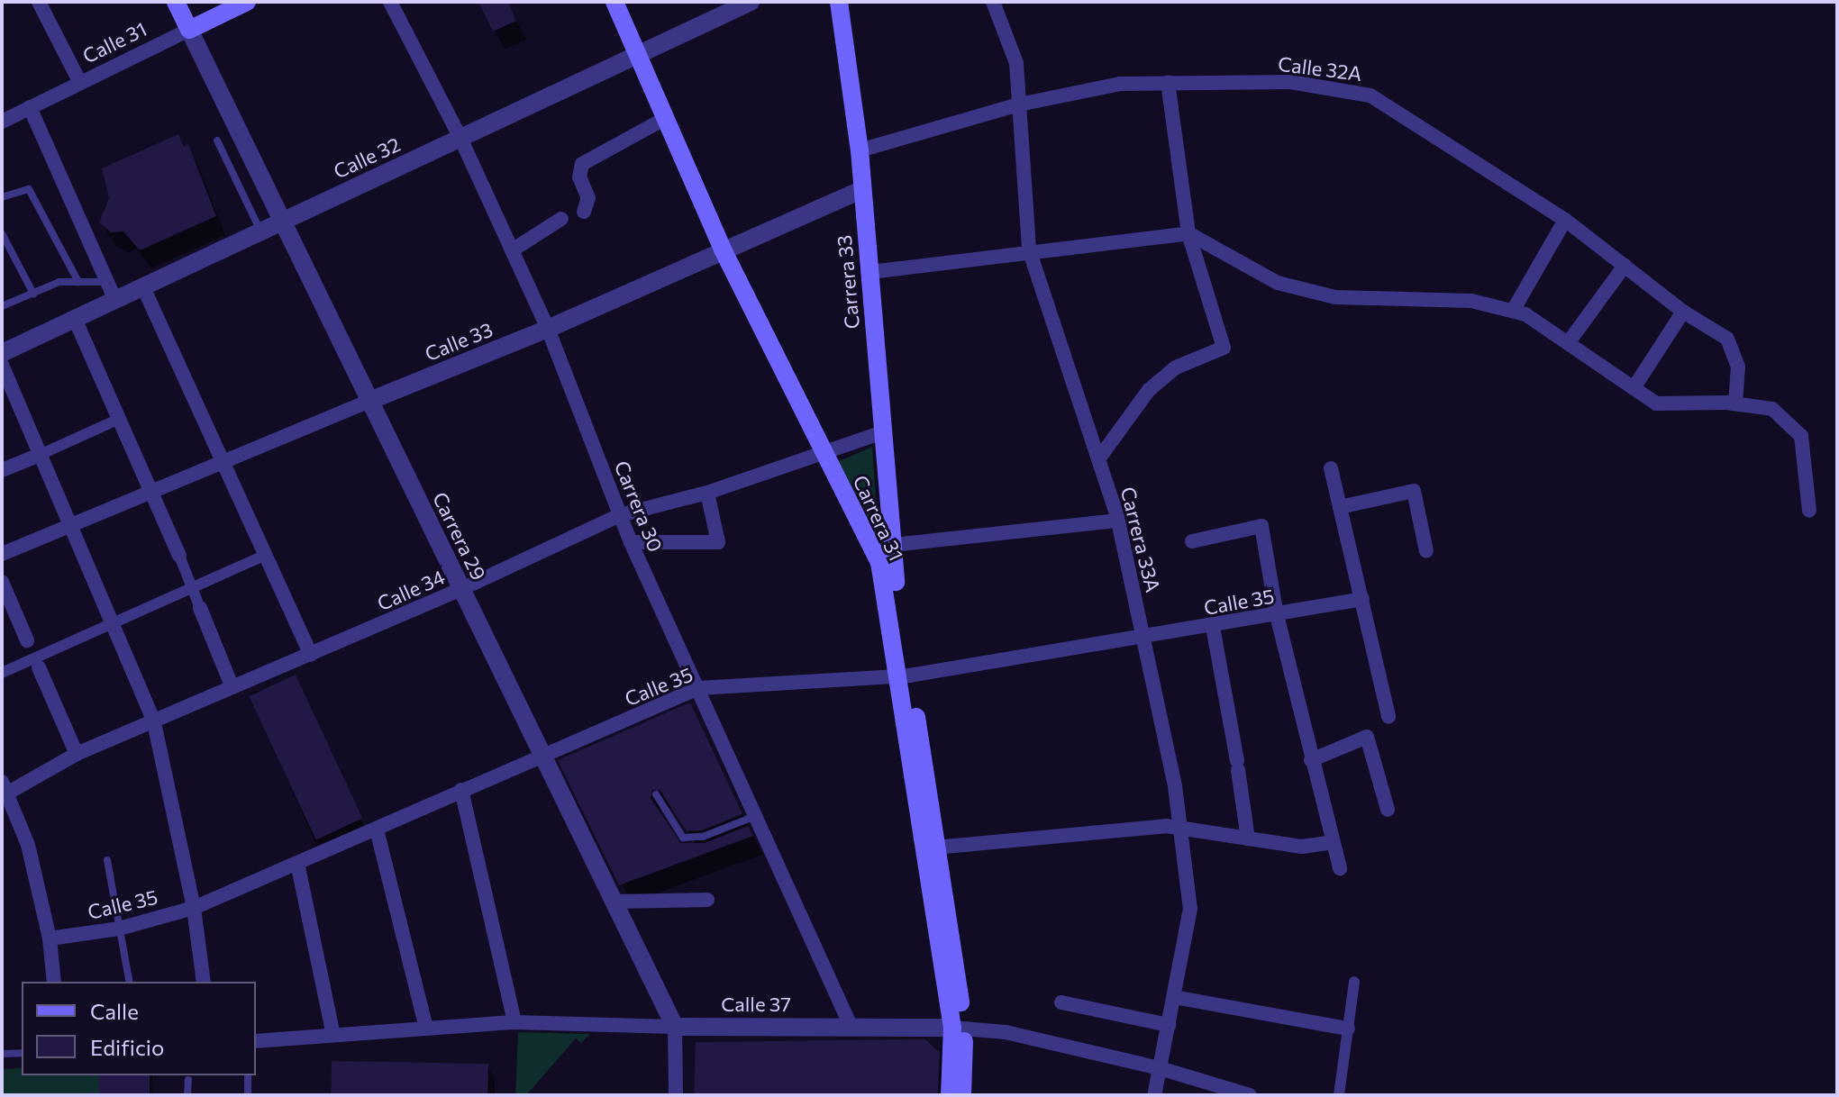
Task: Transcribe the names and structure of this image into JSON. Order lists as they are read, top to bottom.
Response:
{
  "streets": {
    "main road": [
      "Calle 31",
      "Carrera 33",
      "Carrera 31",
      "Carrera 29"
    ],
    "street": [
      "Calle 32A",
      "Calle 32",
      "Calle 33",
      "Carrera 30",
      "Carrera 33A",
      "Calle 34",
      "Calle 35",
      "Calle 37"
    ]
  },
  "crossings": [
    ["Calle 31", "Carrera 29"],
    ["Calle 32A", "Carrera 33"],
    ["Calle 32A", "Carrera 33A"],
    ["Calle 32", "Carrera 30"],
    ["Calle 32", "Carrera 31"],
    ["Calle 32", "Carrera 29"],
    ["Carrera 33", "Calle 33"],
    ["Carrera 33", "Carrera 31"],
    ["Carrera 33", "Calle 34"],
    ["Calle 33", "Carrera 30"],
    ["Calle 33", "Carrera 31"],
    ["Calle 33", "Carrera 29"],
    ["Carrera 30", "Calle 34"],
    ["Carrera 30", "Calle 35"],
    ["Carrera 30", "Calle 37"],
    ["Carrera 31", "Calle 34"],
    ["Carrera 31", "Calle 35"],
    ["Carrera 31", "Calle 37"],
    ["Carrera 29", "Calle 34"],
    ["Carrera 29", "Calle 35"],
    ["Carrera 29", "Calle 37"],
    ["Carrera 33A", "Calle 35"],
    ["Carrera 33A", "Calle 37"]
  ],
  "legend": ["Calle", "Edificio"]
}
